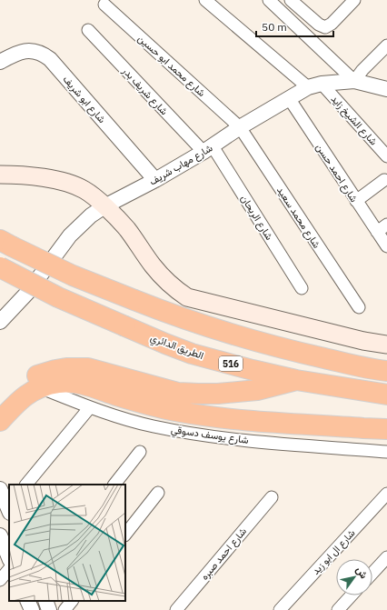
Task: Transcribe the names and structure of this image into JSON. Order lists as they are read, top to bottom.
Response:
{
  "streets": {
    "highway": ["الطريق الدائري", "516"],
    "street": [
      "شارع محمد ابو حسين",
      "شارع شريف بدر",
      "شارع ابو شريف",
      "شارع الشيخ زايد",
      "شارع مهاب شريف",
      "شارع احمد حسن",
      "شارع الريحان",
      "شارع محمد سعيد",
      "شارع يوسف دسوقي",
      "شارع ال ابو زيد",
      "شارع احمد صبره"
    ]
  },
  "crossings": [
    ["شارع محمد ابو حسين", "شارع مهاب شريف"],
    ["شارع محمد ابو حسين", "شارع محمد سعيد"],
    ["شارع شريف بدر", "شارع مهاب شريف"],
    ["شارع شريف بدر", "شارع الريحان"],
    ["شارع ابو شريف", "شارع مهاب شريف"],
    ["شارع الشيخ زايد", "شارع مهاب شريف"],
    ["شارع مهاب شريف", "شارع احمد حسن"],
    ["شارع مهاب شريف", "شارع الريحان"],
    ["شارع مهاب شريف", "شارع محمد سعيد"]
  ],
  "scale_bar": "50 m",
  "north": "top right"
}
